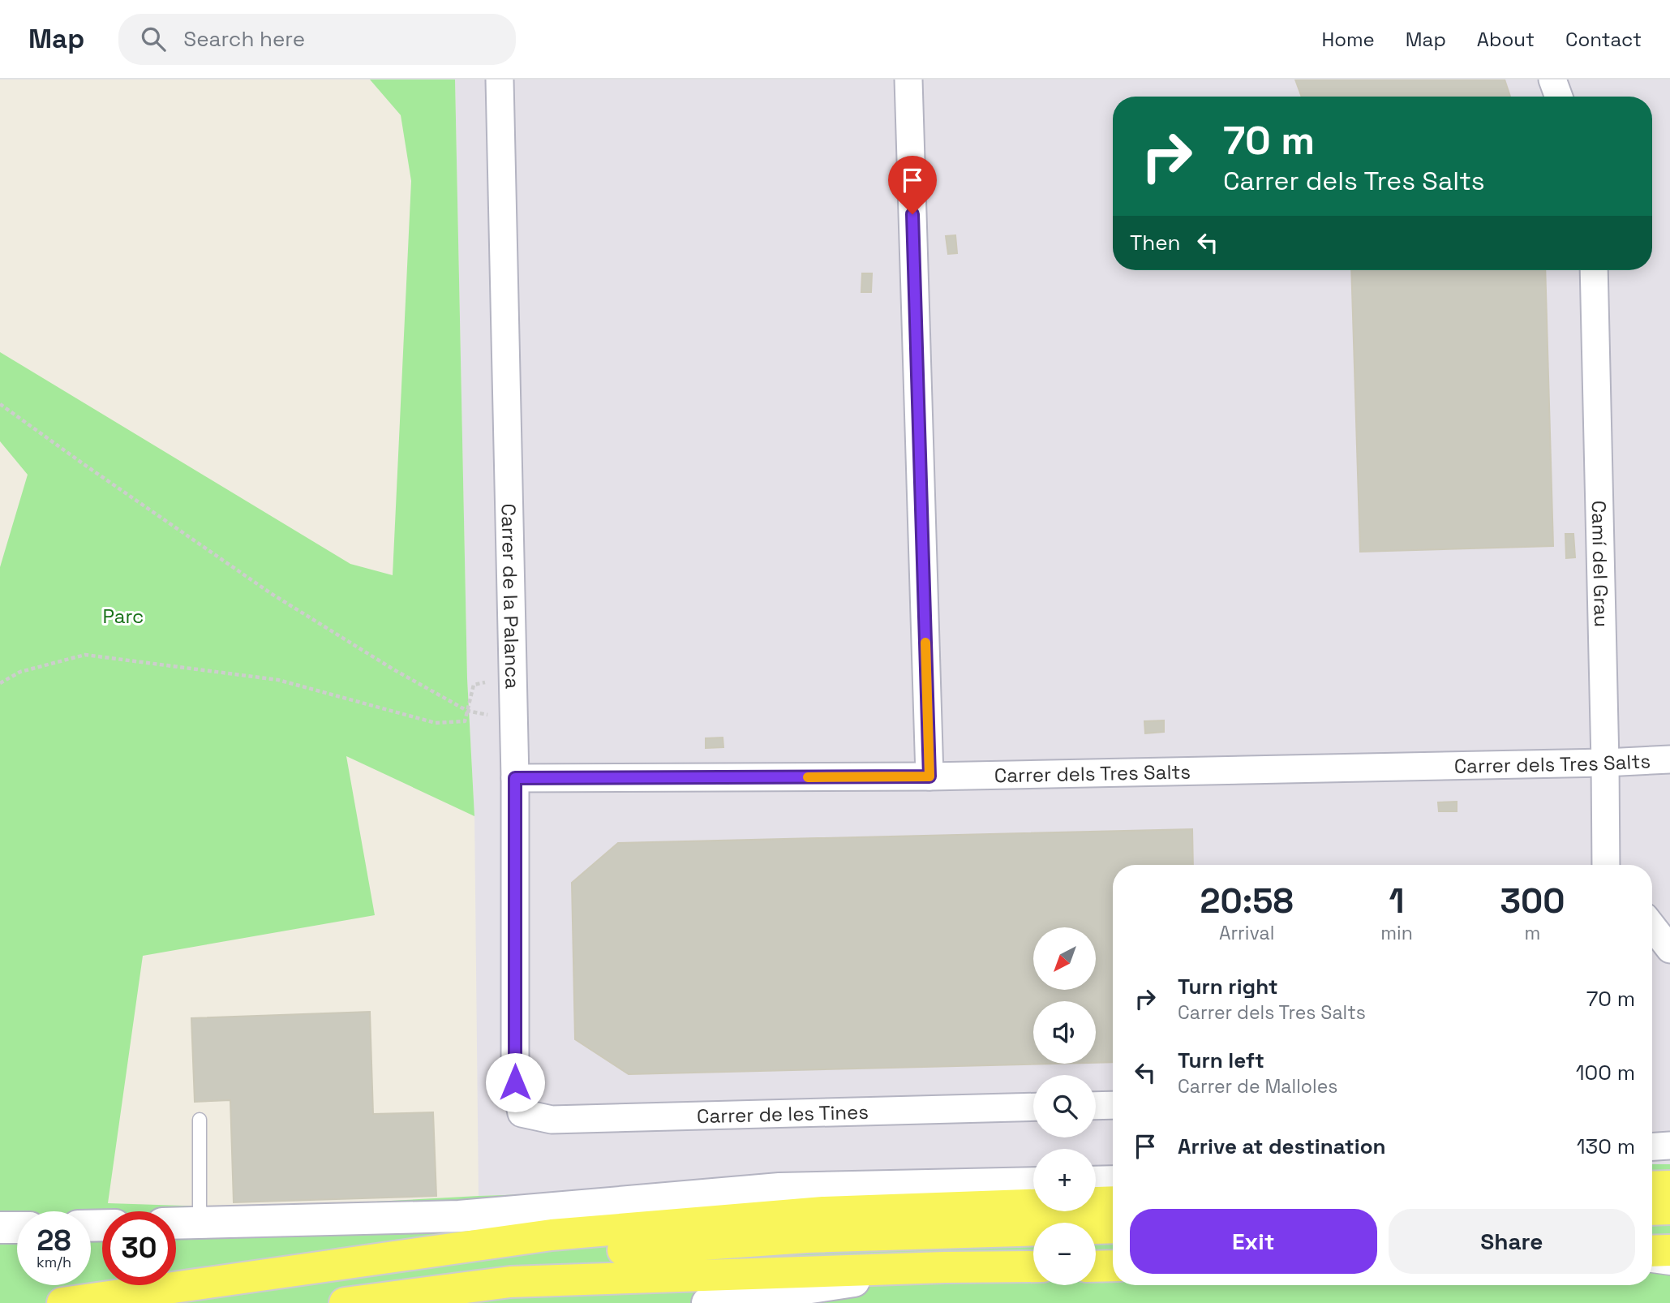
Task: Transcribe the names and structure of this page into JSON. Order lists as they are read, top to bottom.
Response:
{
  "streets": {
    "street": [
      "Camí del Grau",
      "Carrer de la Palanca",
      "Carrer dels Tres Salts",
      "Carrer de les Tines"
    ]
  },
  "crossings": [
    ["Camí del Grau", "Carrer dels Tres Salts"],
    ["Carrer de la Palanca", "Carrer dels Tres Salts"],
    ["Carrer de la Palanca", "Carrer de les Tines"]
  ],
  "parks": ["Parc"],
  "north": "bottom left",
  "page": {
    "header": "Map",
    "search": "Search here",
    "nav": [
      "Home",
      "Map",
      "About",
      "Contact"
    ],
    "turn": ["70 m", "Carrer dels Tres Salts"],
    "then": "Then",
    "eta": [
      "20:58",
      "Arrival",
      "1",
      "min",
      "300",
      "m"
    ],
    "map_buttons": ["+", "−"],
    "list": [
      {
        "name": "Turn right",
        "note": "Carrer dels Tres Salts",
        "value": "70 m"
      },
      {
        "name": "Turn left",
        "note": "Carrer de Malloles",
        "value": "100 m"
      },
      {
        "name": "Arrive at destination",
        "value": "130 m"
      }
    ],
    "buttons": ["Exit", "Share"],
    "speed": "28 km/h",
    "limit": "30"
  }
}
